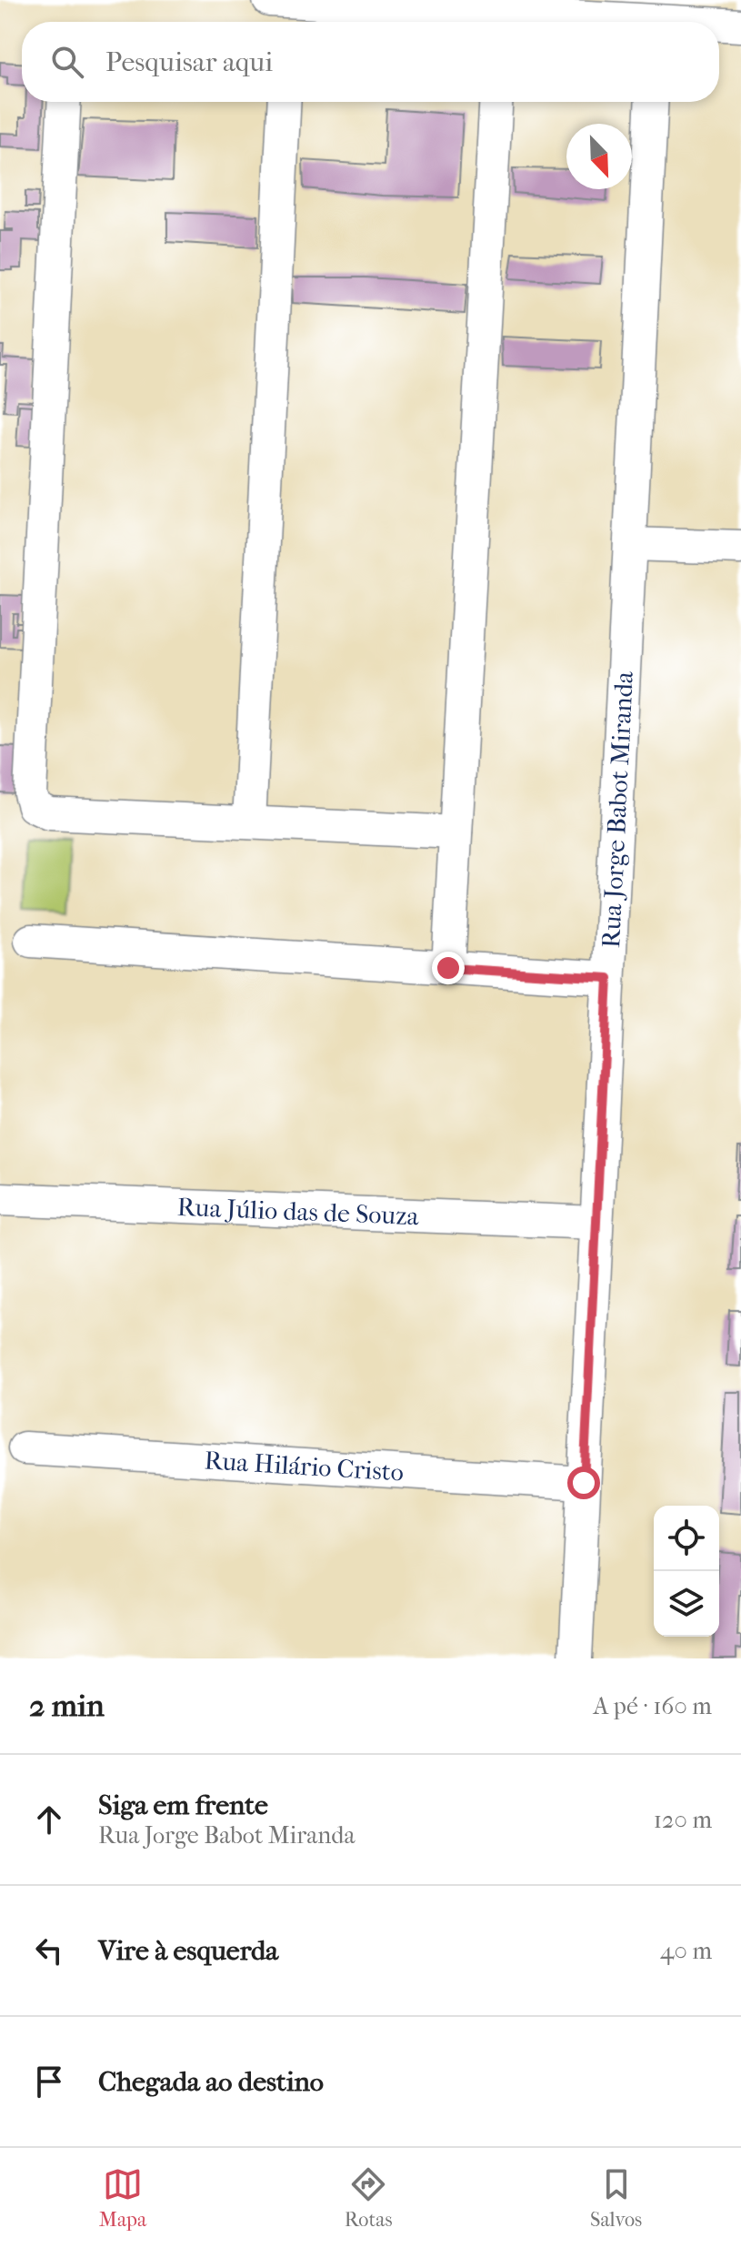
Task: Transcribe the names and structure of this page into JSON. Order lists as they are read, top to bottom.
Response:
{
  "streets": {
    "street": ["Rua Jorge Babot Miranda", "Rua Júlio das de Souza", "Rua Hilário Cristo"]
  },
  "crossings": [
    ["Rua Jorge Babot Miranda", "Rua Júlio das de Souza"],
    ["Rua Jorge Babot Miranda", "Rua Hilário Cristo"]
  ],
  "north": "bottom right",
  "page": {
    "search": "Pesquisar aqui",
    "heading": ["2 min", "A pé · 160 m"],
    "list": [
      ["Siga em frente", "Rua Jorge Babot Miranda", "120 m"],
      ["Vire à esquerda", "40 m"],
      "Chegada ao destino"
    ],
    "nav": ["Mapa", "Rotas", "Salvos"]
  }
}
